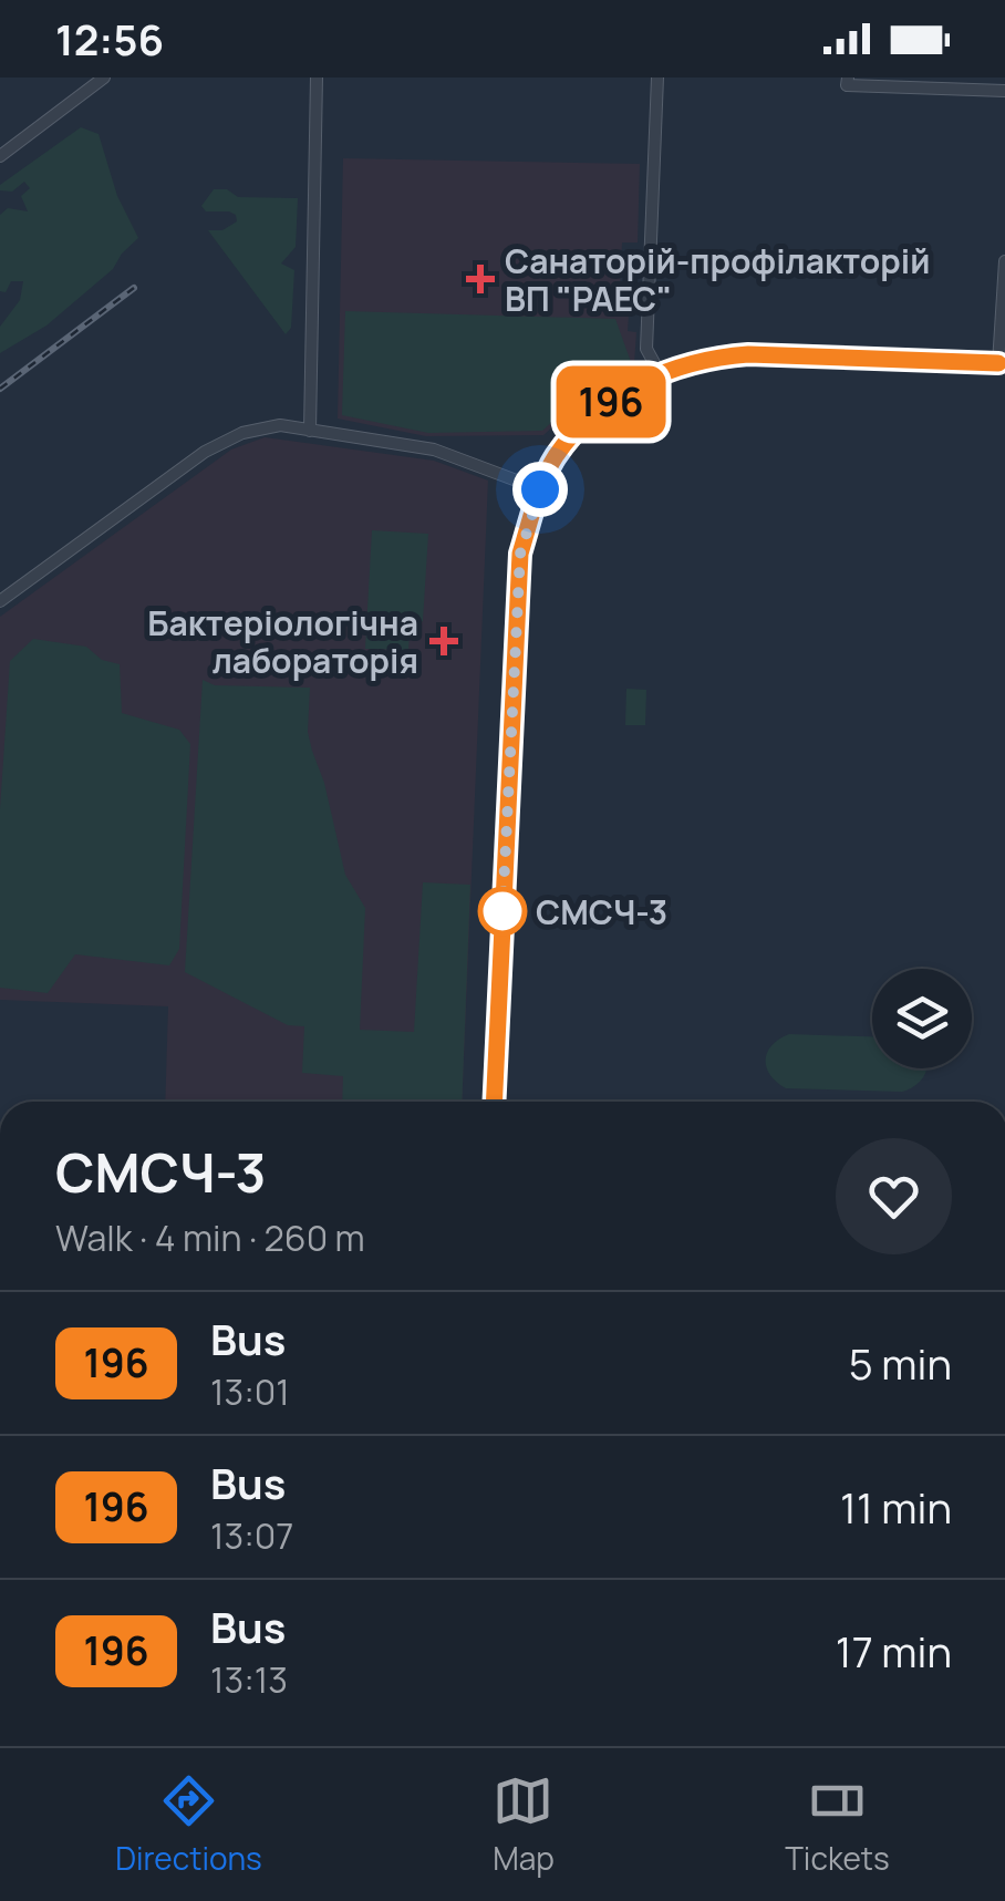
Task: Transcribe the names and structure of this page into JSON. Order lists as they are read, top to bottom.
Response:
{
  "places": {
    "health": ["Санаторій-профілакторій ВП \"РАЕС\"", "Бактеріологічна лабораторія"],
    "other": ["СМСЧ-3"]
  },
  "lines": ["bus line 196"],
  "page": {
    "status": "12:56",
    "on_map": "196",
    "heading": ["СМСЧ-3", "Walk · 4 min · 260 m"],
    "list": [
      {
        "mark": "196",
        "name": "Bus",
        "note": "13:01",
        "value": "5 min"
      },
      {
        "mark": "196",
        "name": "Bus",
        "note": "13:07",
        "value": "11 min"
      },
      {
        "mark": "196",
        "name": "Bus",
        "note": "13:13",
        "value": "17 min"
      }
    ],
    "tabs": ["Directions", "Map", "Tickets"]
  }
}
